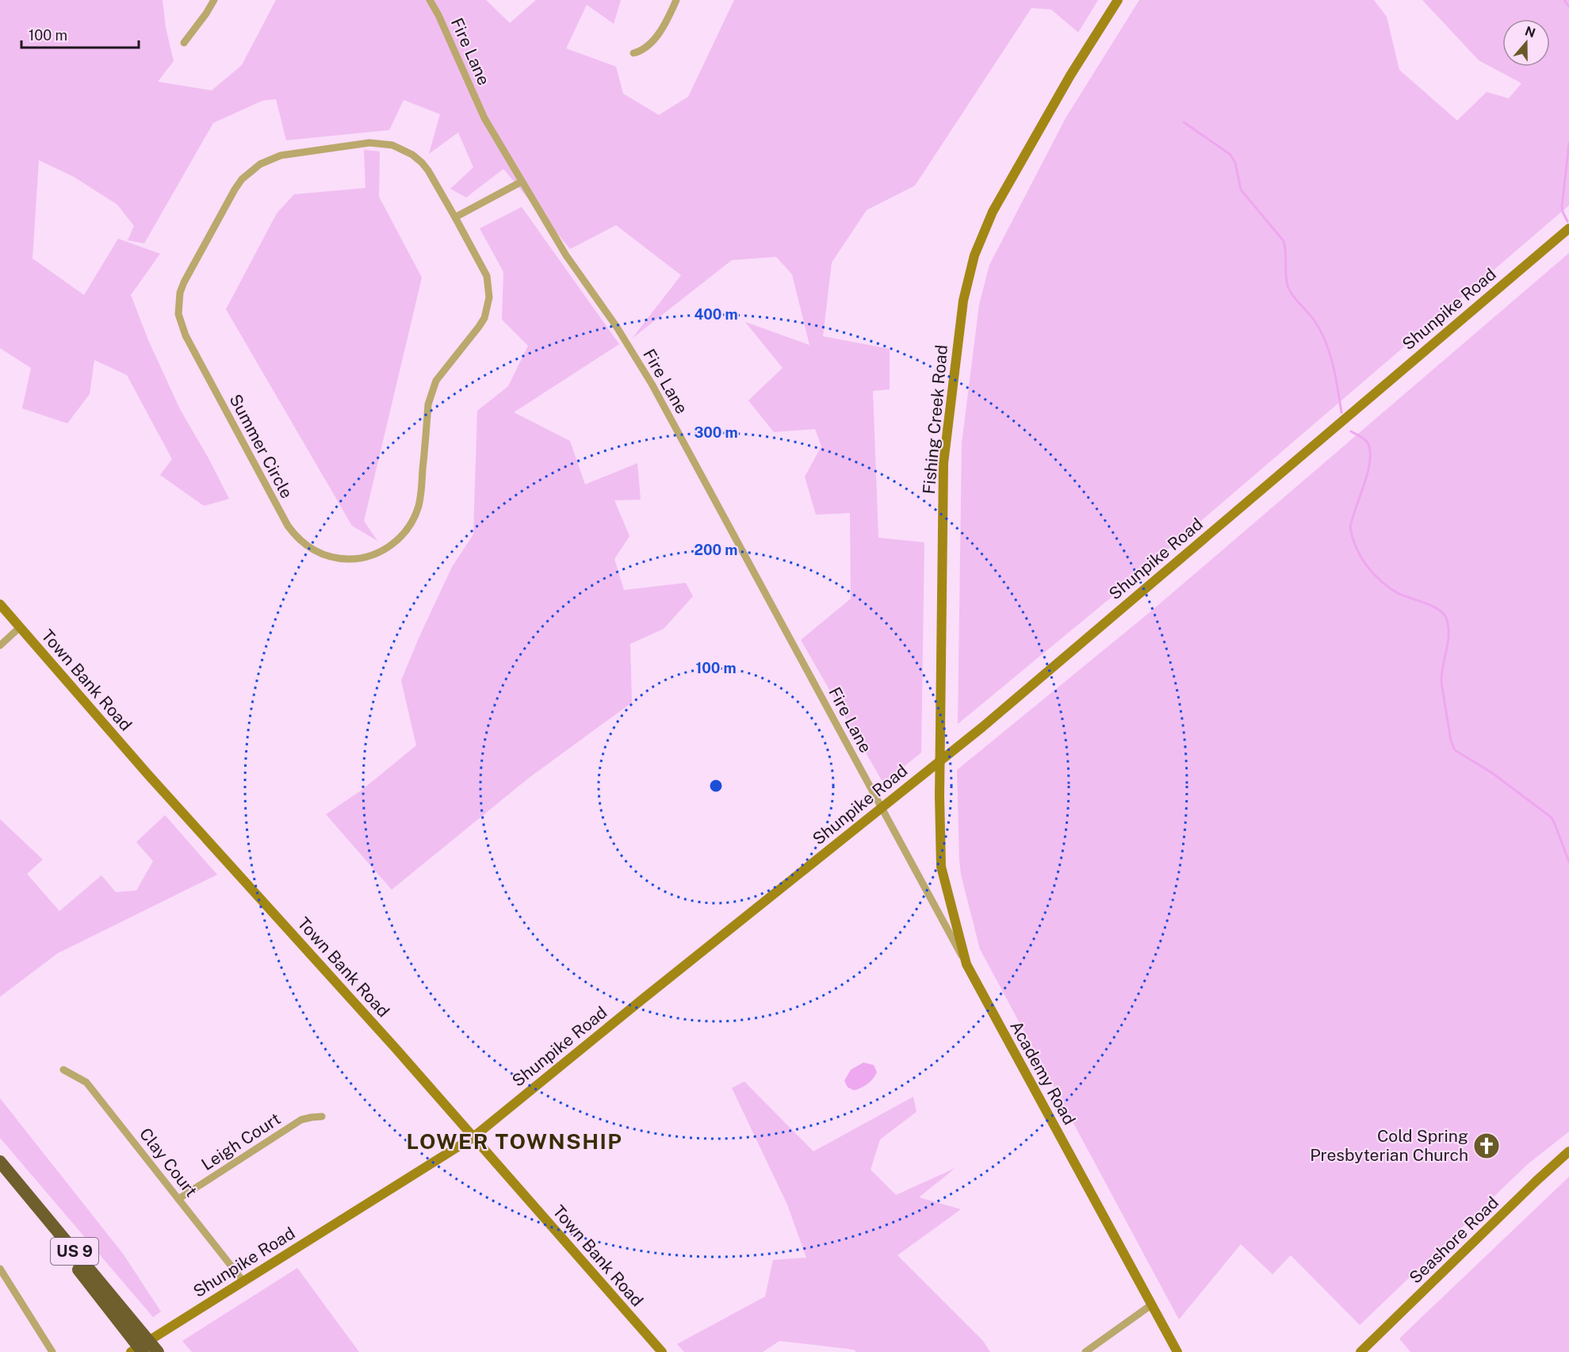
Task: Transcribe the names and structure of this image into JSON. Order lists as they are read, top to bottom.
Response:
{
  "streets": {
    "highway": ["US 9"],
    "street": [
      "Fire Lane",
      "Shunpike Road",
      "Fishing Creek Road",
      "Summer Circle",
      "Town Bank Road",
      "Academy Road",
      "Leigh Court",
      "Clay Court",
      "Seashore Road"
    ]
  },
  "crossings": [
    ["Fire Lane", "Shunpike Road"],
    ["Fire Lane", "Academy Road"],
    ["Shunpike Road", "Fishing Creek Road"],
    ["Shunpike Road", "Town Bank Road"],
    ["Shunpike Road", "Academy Road"],
    ["Shunpike Road", "Clay Court"],
    ["Shunpike Road", "US 9"],
    ["Fishing Creek Road", "Academy Road"],
    ["Leigh Court", "Clay Court"]
  ],
  "districts": ["LOWER TOWNSHIP"],
  "places": {
    "church": ["Cold Spring Presbyterian Church"]
  },
  "scale_bar": "100 m",
  "north": "top",
  "rings": [
    "400 m",
    "300 m",
    "200 m",
    "100 m"
  ]
}
